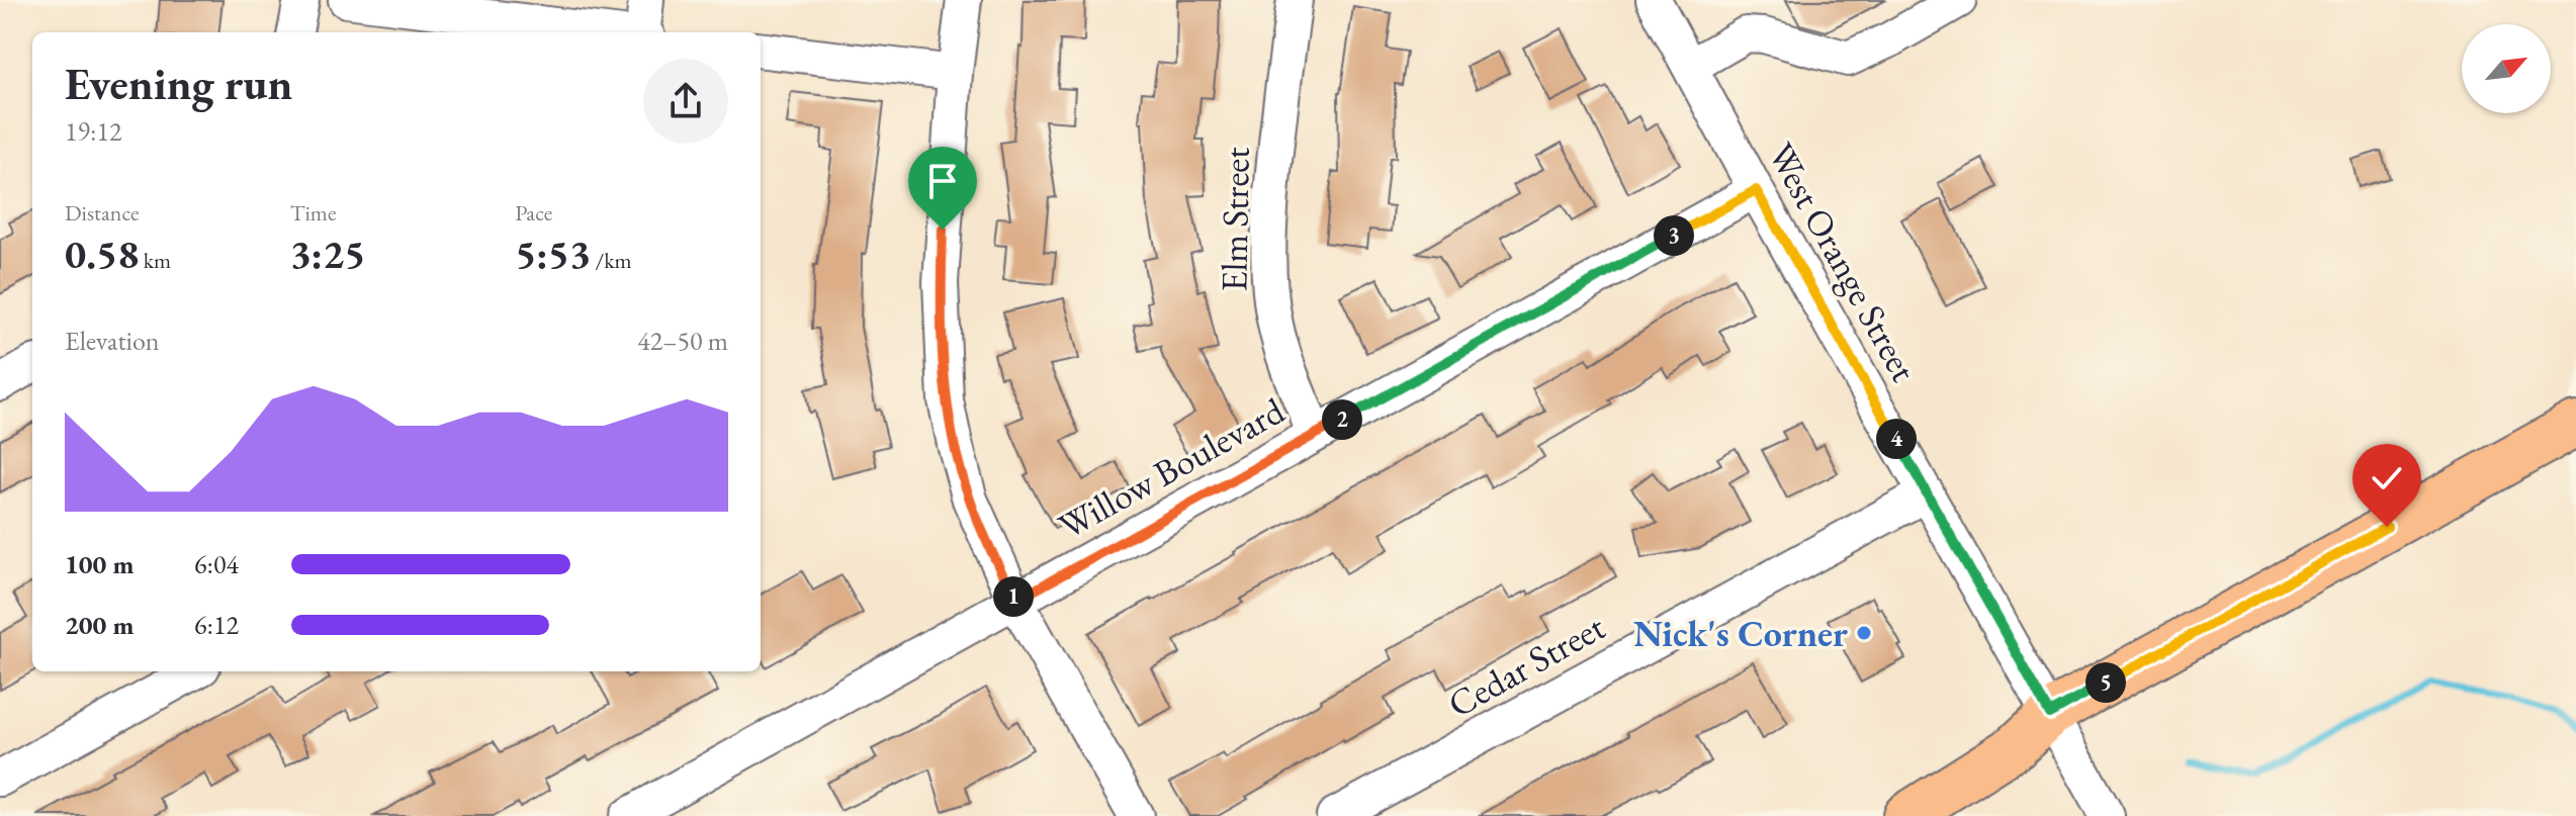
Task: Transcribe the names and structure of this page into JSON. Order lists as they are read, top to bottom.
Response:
{
  "streets": {
    "street": [
      "Elm Street",
      "West Orange Street",
      "Willow Boulevard",
      "Cedar Street"
    ]
  },
  "crossings": [
    ["Elm Street", "Willow Boulevard"],
    ["West Orange Street", "Willow Boulevard"],
    ["West Orange Street", "Cedar Street"]
  ],
  "places": ["Nick's Corner"],
  "north": "top right",
  "page": {
    "heading": ["Evening run", "19:12"],
    "stats": [
      ["Distance", "0.58 km"],
      ["Time", "3:25"],
      ["Pace", "5:53 /km"]
    ],
    "pins": [
      "3",
      "2",
      "4",
      "1",
      "5"
    ],
    "chart": ["Elevation", "42–50 m"],
    "list": [
      {
        "name": "100 m",
        "note": "6:04"
      },
      {
        "name": "200 m",
        "note": "6:12"
      }
    ]
  }
}
